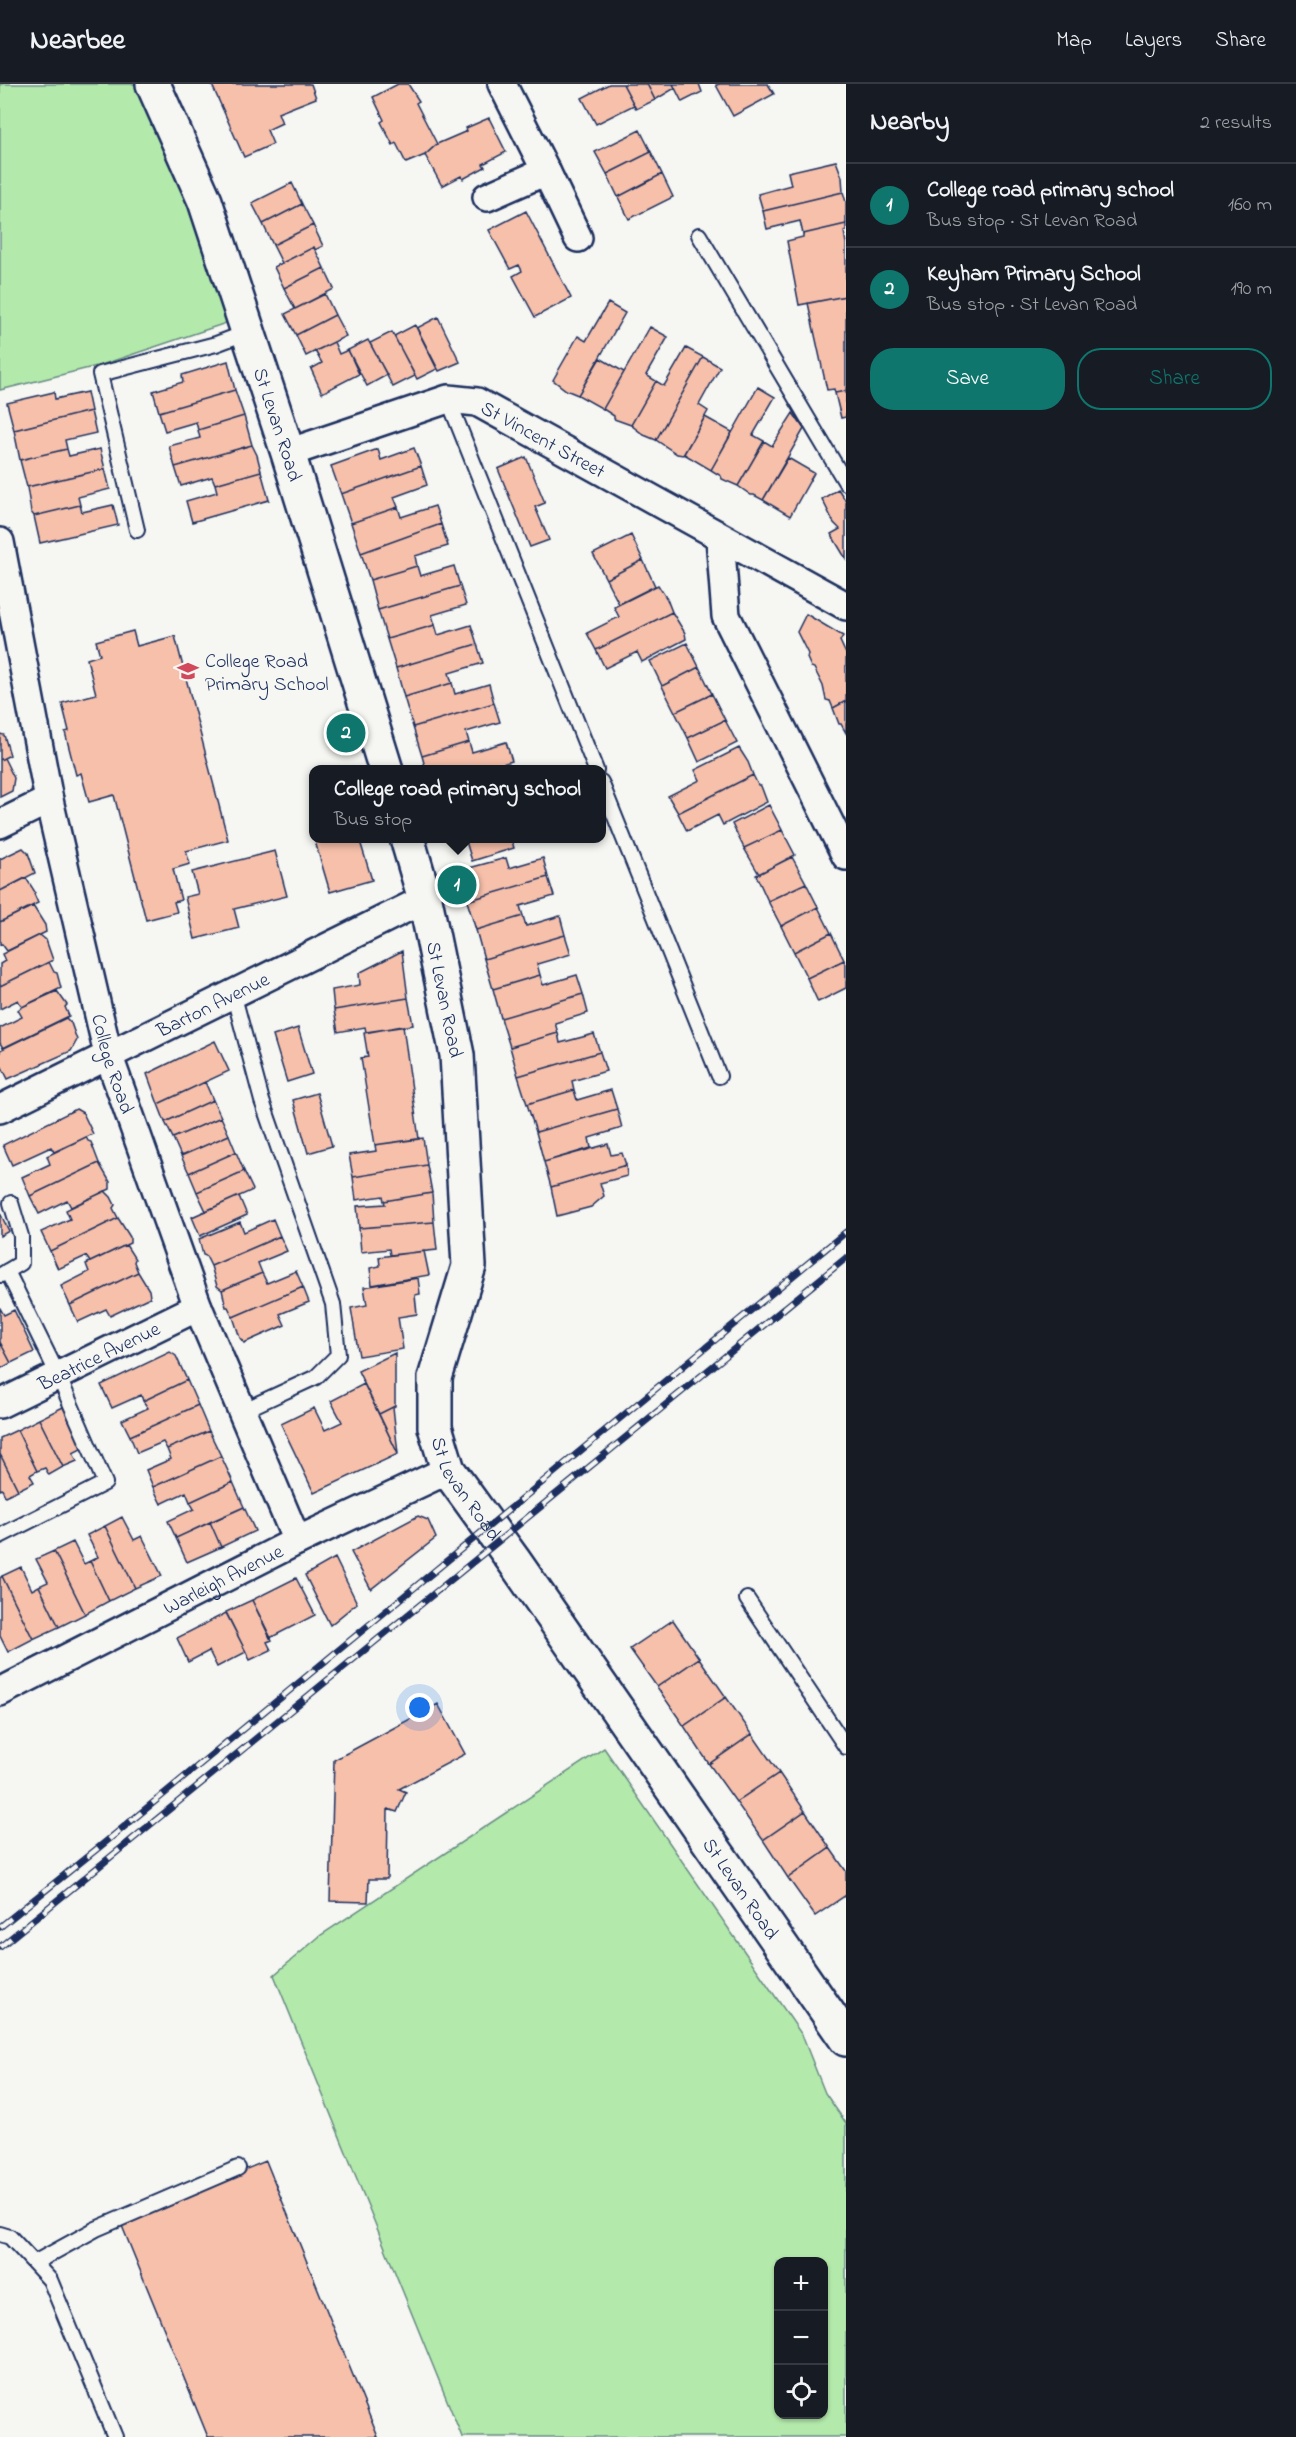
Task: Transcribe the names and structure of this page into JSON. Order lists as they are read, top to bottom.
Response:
{
  "streets": {
    "street": [
      "St Levan Road",
      "St Vincent Street",
      "Barton Avenue",
      "College Road",
      "Beatrice Avenue",
      "Warleigh Avenue"
    ]
  },
  "crossings": [
    ["St Levan Road", "St Vincent Street"],
    ["St Levan Road", "Barton Avenue"],
    ["St Levan Road", "Warleigh Avenue"],
    ["Barton Avenue", "College Road"],
    ["College Road", "Beatrice Avenue"],
    ["College Road", "Warleigh Avenue"]
  ],
  "places": {
    "school or university": ["College Road Primary School"]
  },
  "page": {
    "header": "Nearbee",
    "nav": ["Map", "Layers", "Share"],
    "heading": ["Nearby", "2 results"],
    "list": [
      {
        "mark": "1",
        "name": "College road primary school",
        "note": "Bus stop · St Levan Road",
        "value": "160 m"
      },
      {
        "mark": "2",
        "name": "Keyham Primary School",
        "note": "Bus stop · St Levan Road",
        "value": "190 m"
      }
    ],
    "buttons": ["Save", "Share"],
    "pins": ["2", "1"],
    "popup": ["College road primary school", "Bus stop"],
    "map_buttons": ["+", "−"]
  }
}
